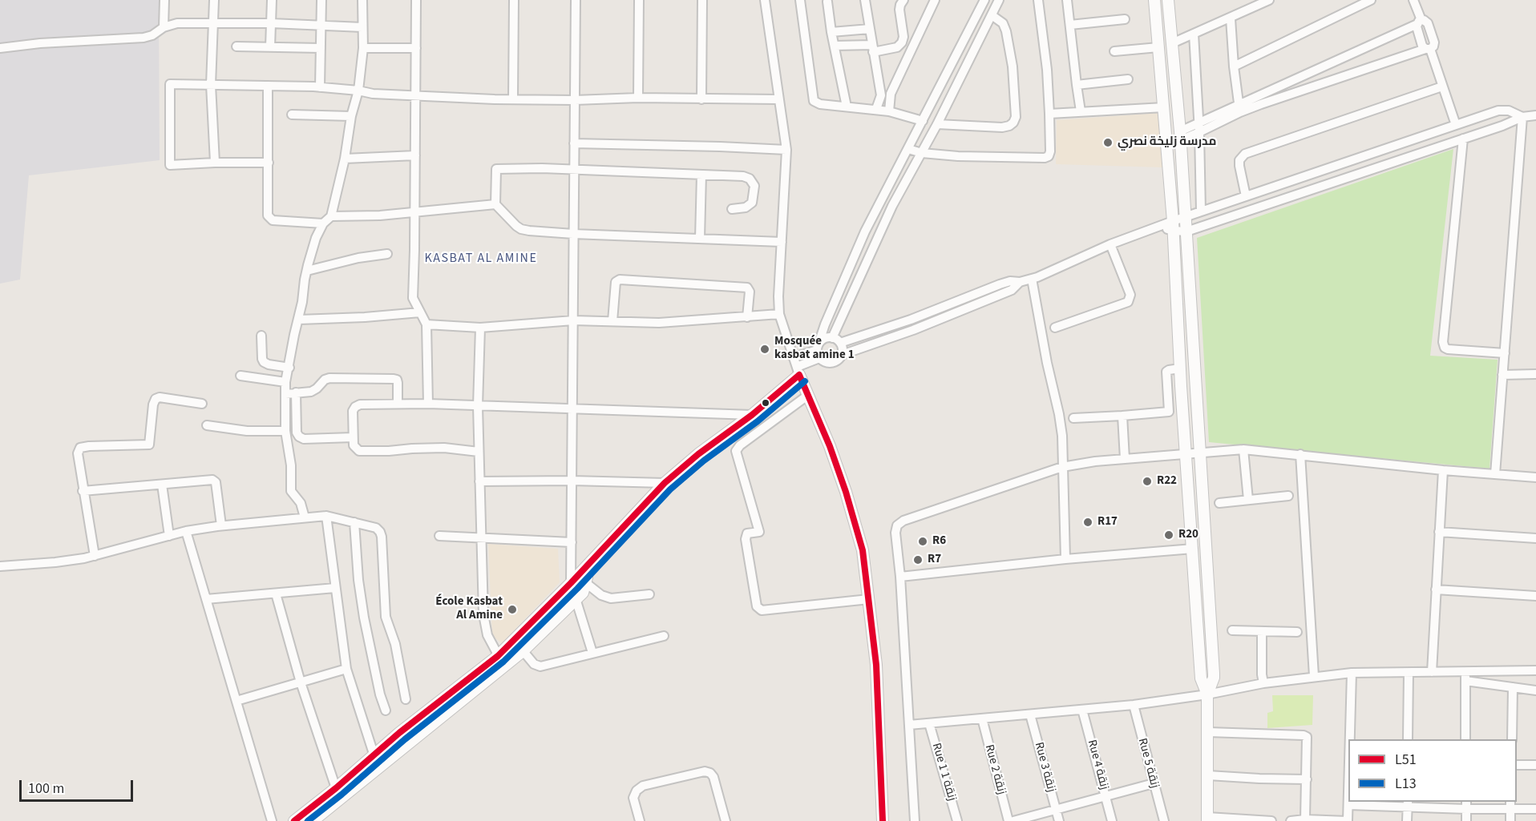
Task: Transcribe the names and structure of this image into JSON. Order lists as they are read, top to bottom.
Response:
{
  "streets": {
    "street": [
      "Rue 5 زنقة",
      "Rue 4 زنقة",
      "Rue 3 زنقة",
      "Rue 2 زنقة",
      "Rue 1 زنقة 1"
    ]
  },
  "districts": ["KASBAT AL AMINE"],
  "places": [
    "مدرسة زليخة نصري",
    "Mosquée kasbat amine 1",
    "R22",
    "R17",
    "R20",
    "R6",
    "R7",
    "École Kasbat Al Amine"
  ],
  "lines": ["transit line L51", "transit line L13"],
  "legend": ["L51", "L13"],
  "scale_bar": "100 m"
}
